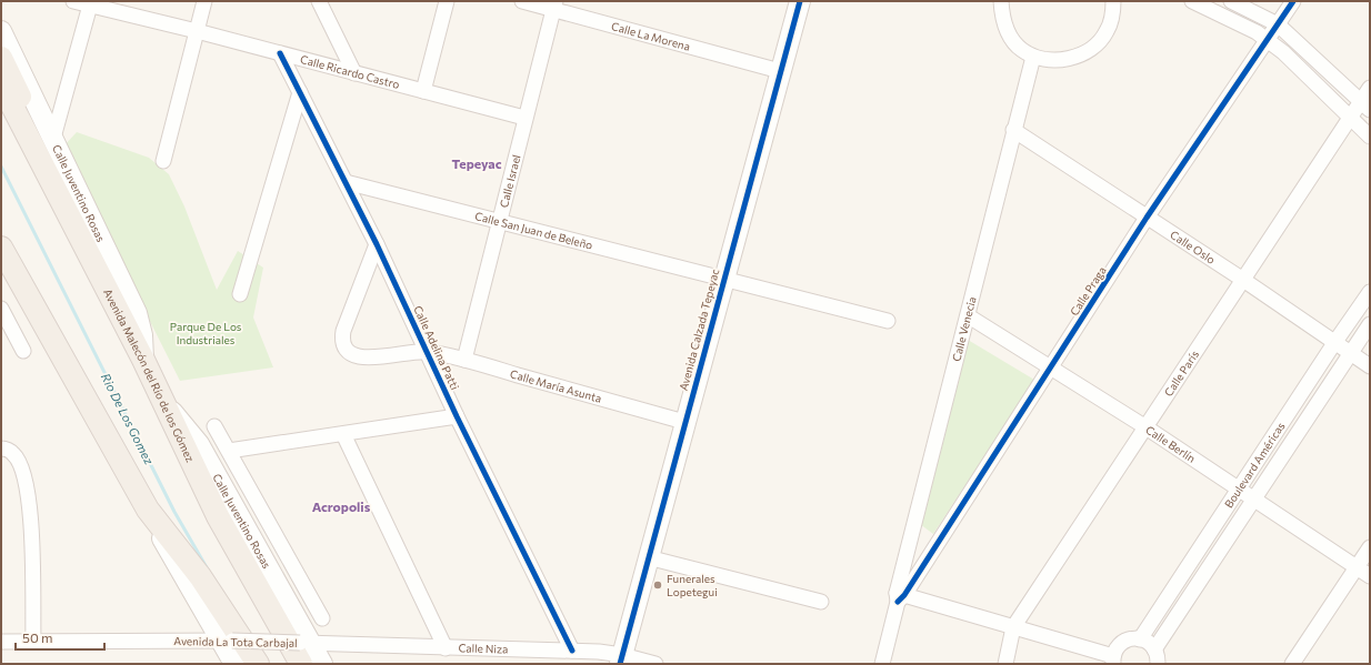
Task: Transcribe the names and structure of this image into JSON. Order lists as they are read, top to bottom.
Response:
{
  "streets": {
    "main road": ["Avenida Malecón del Río de los Gómez"],
    "street": [
      "Calle La Morena",
      "Calle Ricardo Castro",
      "Calle Israel",
      "Calle Juventino Rosas",
      "Calle San Juan de Beleño",
      "Calle Oslo",
      "Calle Praga",
      "Avenida Calzada Tepeyac",
      "Calle Venecia",
      "Calle Adelina Patti",
      "Calle París",
      "Calle María Asunta",
      "Calle Berlín",
      "Boulevard Américas",
      "Avenida La Tota Carbajal",
      "Calle Niza"
    ]
  },
  "crossings": [
    ["Calle La Morena", "Calle Israel"],
    ["Calle La Morena", "Avenida Calzada Tepeyac"],
    ["Calle Ricardo Castro", "Calle Israel"],
    ["Calle Ricardo Castro", "Calle Adelina Patti"],
    ["Calle Israel", "Calle San Juan de Beleño"],
    ["Calle Israel", "Calle María Asunta"],
    ["Calle Juventino Rosas", "Avenida Malecón del Río de los Gómez"],
    ["Calle San Juan de Beleño", "Avenida Calzada Tepeyac"],
    ["Calle San Juan de Beleño", "Calle Adelina Patti"],
    ["Calle Oslo", "Calle Praga"],
    ["Calle Oslo", "Calle Venecia"],
    ["Calle Oslo", "Calle París"],
    ["Calle Oslo", "Boulevard Américas"],
    ["Calle Praga", "Calle Venecia"],
    ["Calle Praga", "Calle Berlín"],
    ["Avenida Calzada Tepeyac", "Calle María Asunta"],
    ["Avenida Calzada Tepeyac", "Calle Niza"],
    ["Calle Venecia", "Calle Berlín"],
    ["Calle Adelina Patti", "Calle María Asunta"],
    ["Calle Adelina Patti", "Calle Niza"],
    ["Calle París", "Calle Berlín"],
    ["Avenida Malecón del Río de los Gómez", "Avenida La Tota Carbajal"],
    ["Avenida Malecón del Río de los Gómez", "Calle Niza"],
    ["Calle Berlín", "Boulevard Américas"],
    ["Avenida La Tota Carbajal", "Calle Niza"]
  ],
  "districts": ["Tepeyac", "Acropolis"],
  "water": ["Rio De Los Gomez"],
  "parks": ["Parque De Los Industriales"],
  "places": ["Funerales Lopetegui"],
  "scale_bar": "50 m"
}
